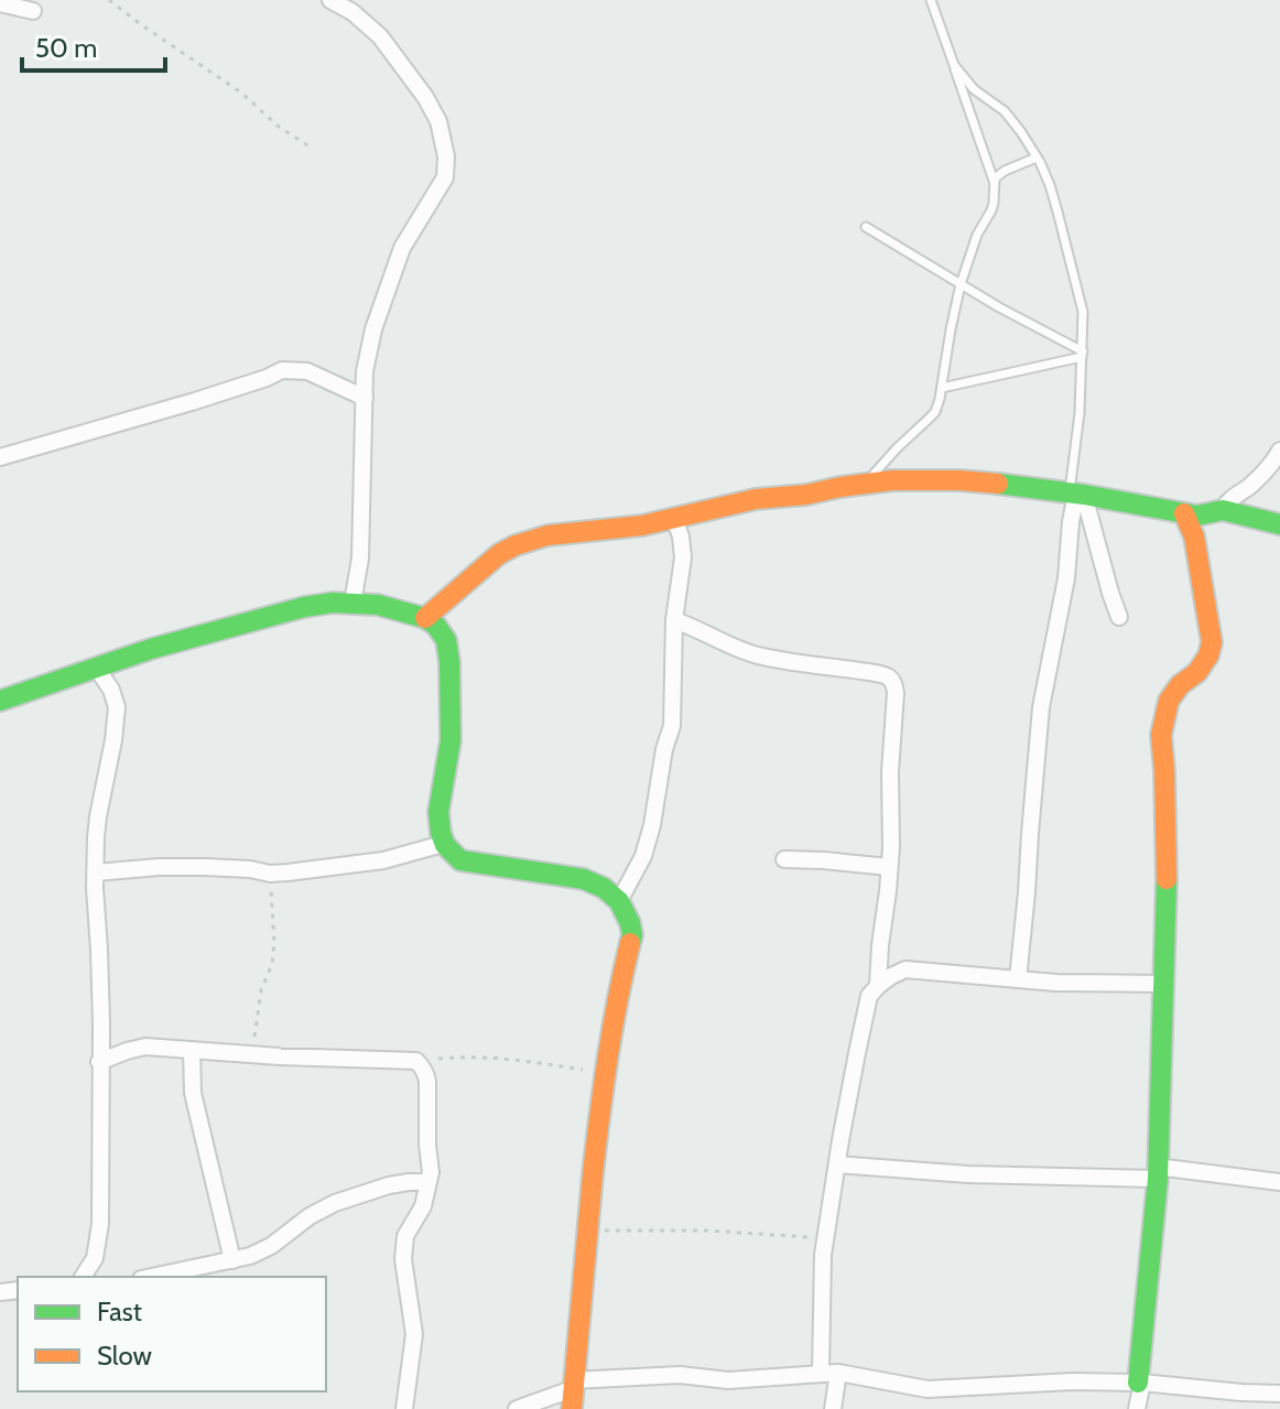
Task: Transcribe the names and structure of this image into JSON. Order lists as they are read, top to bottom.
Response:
{
  "legend": ["Fast", "Slow"],
  "scale_bar": "50 m"
}
